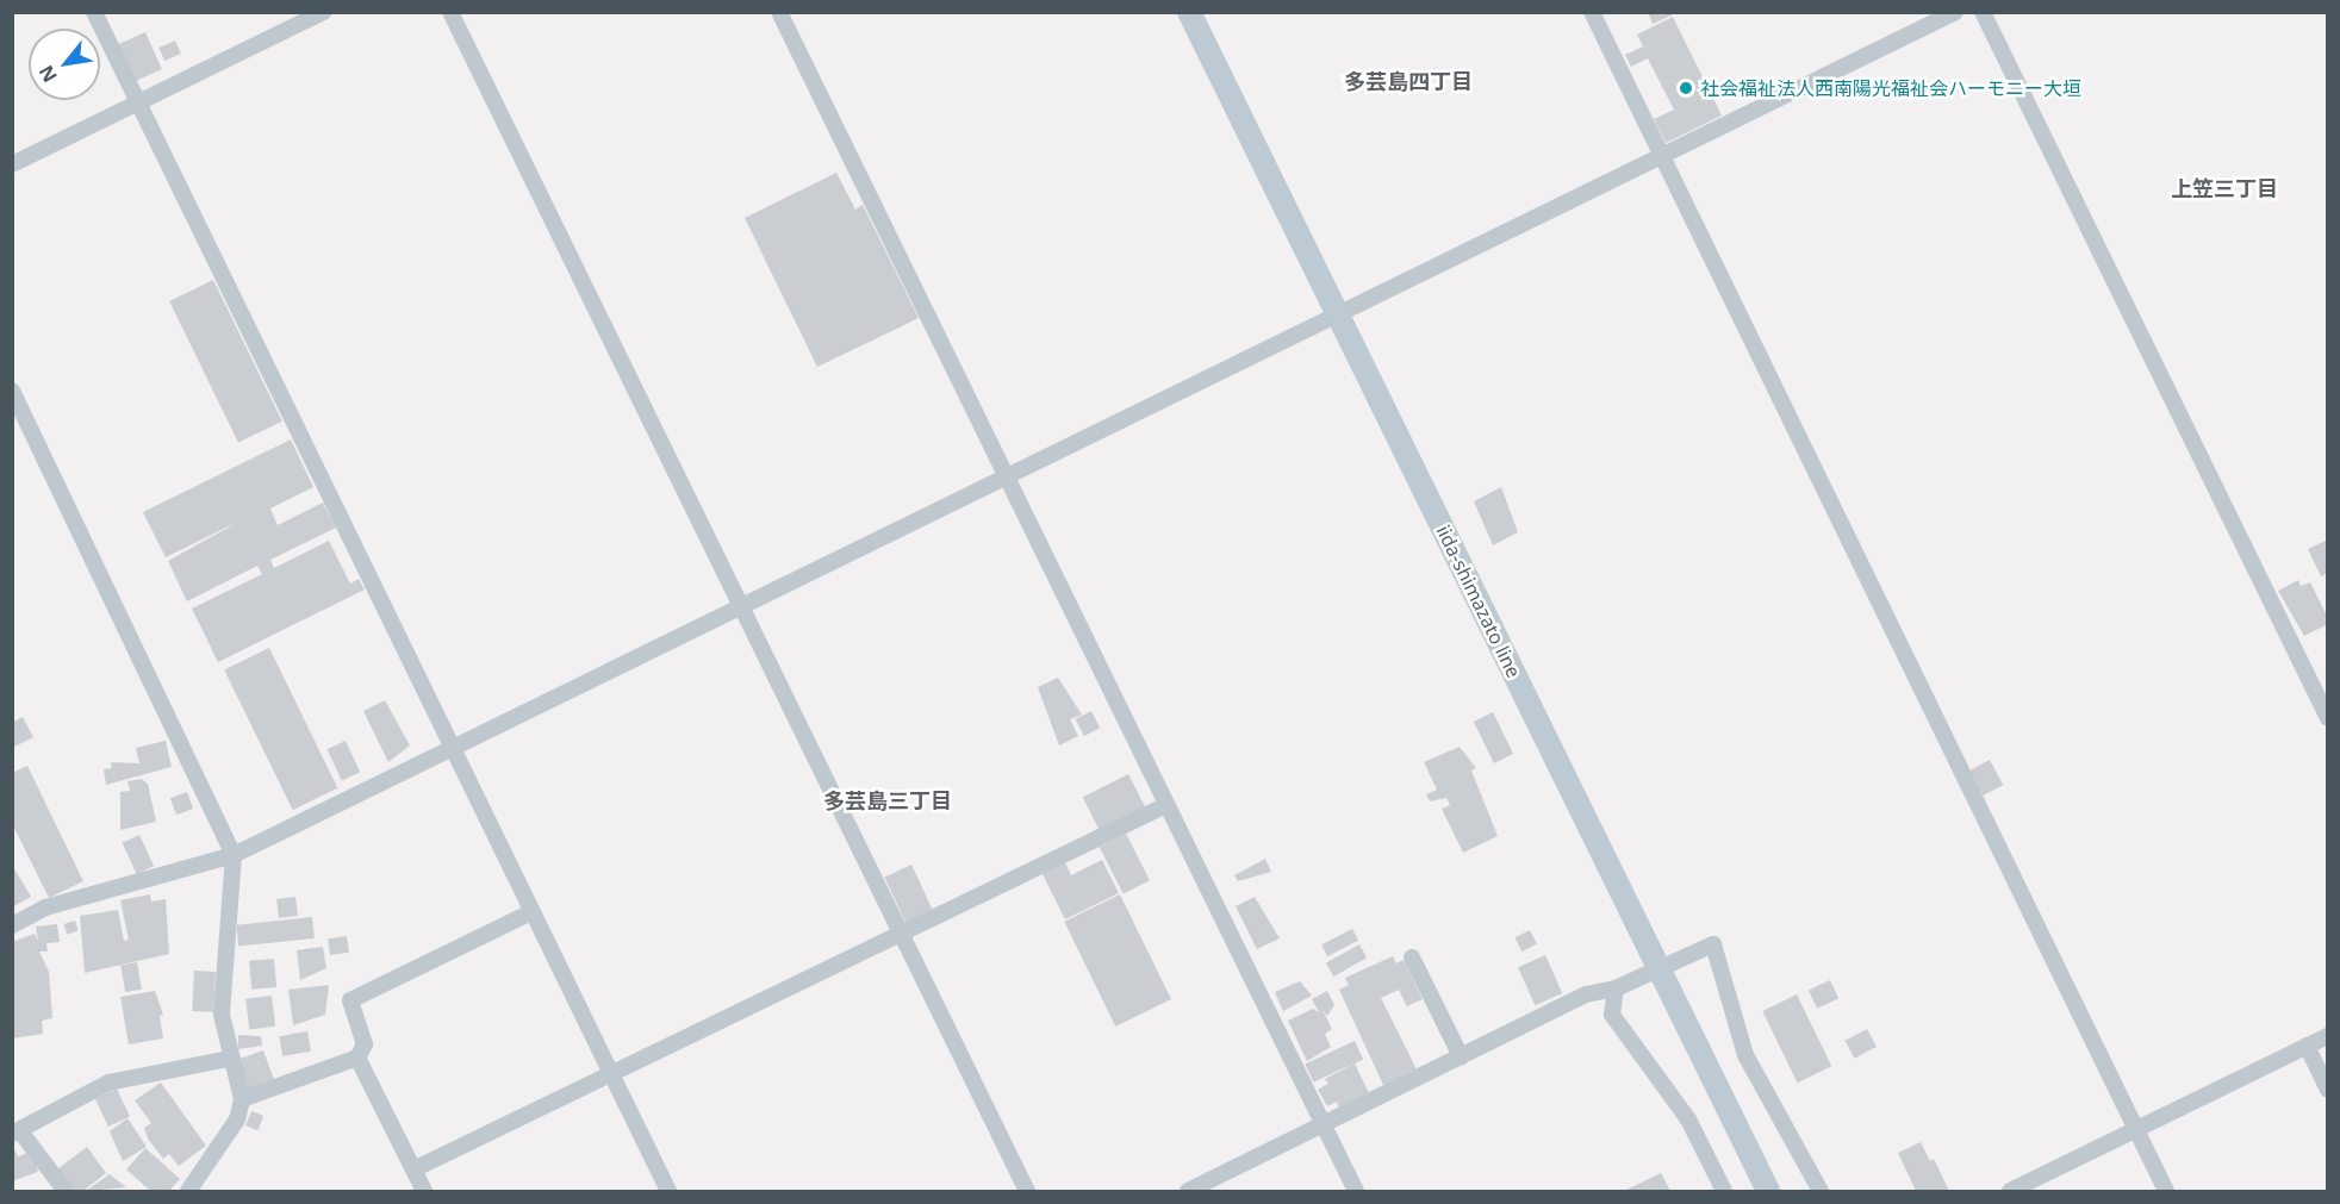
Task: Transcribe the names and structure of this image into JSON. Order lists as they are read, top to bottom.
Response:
{
  "streets": {
    "main road": ["iida-shimazato line"]
  },
  "districts": ["多芸島四丁目", "上笠三丁目", "多芸島三丁目"],
  "places": ["社会福祉法人西南陽光福祉会ハーモニー大垣"],
  "north": "bottom left"
}
